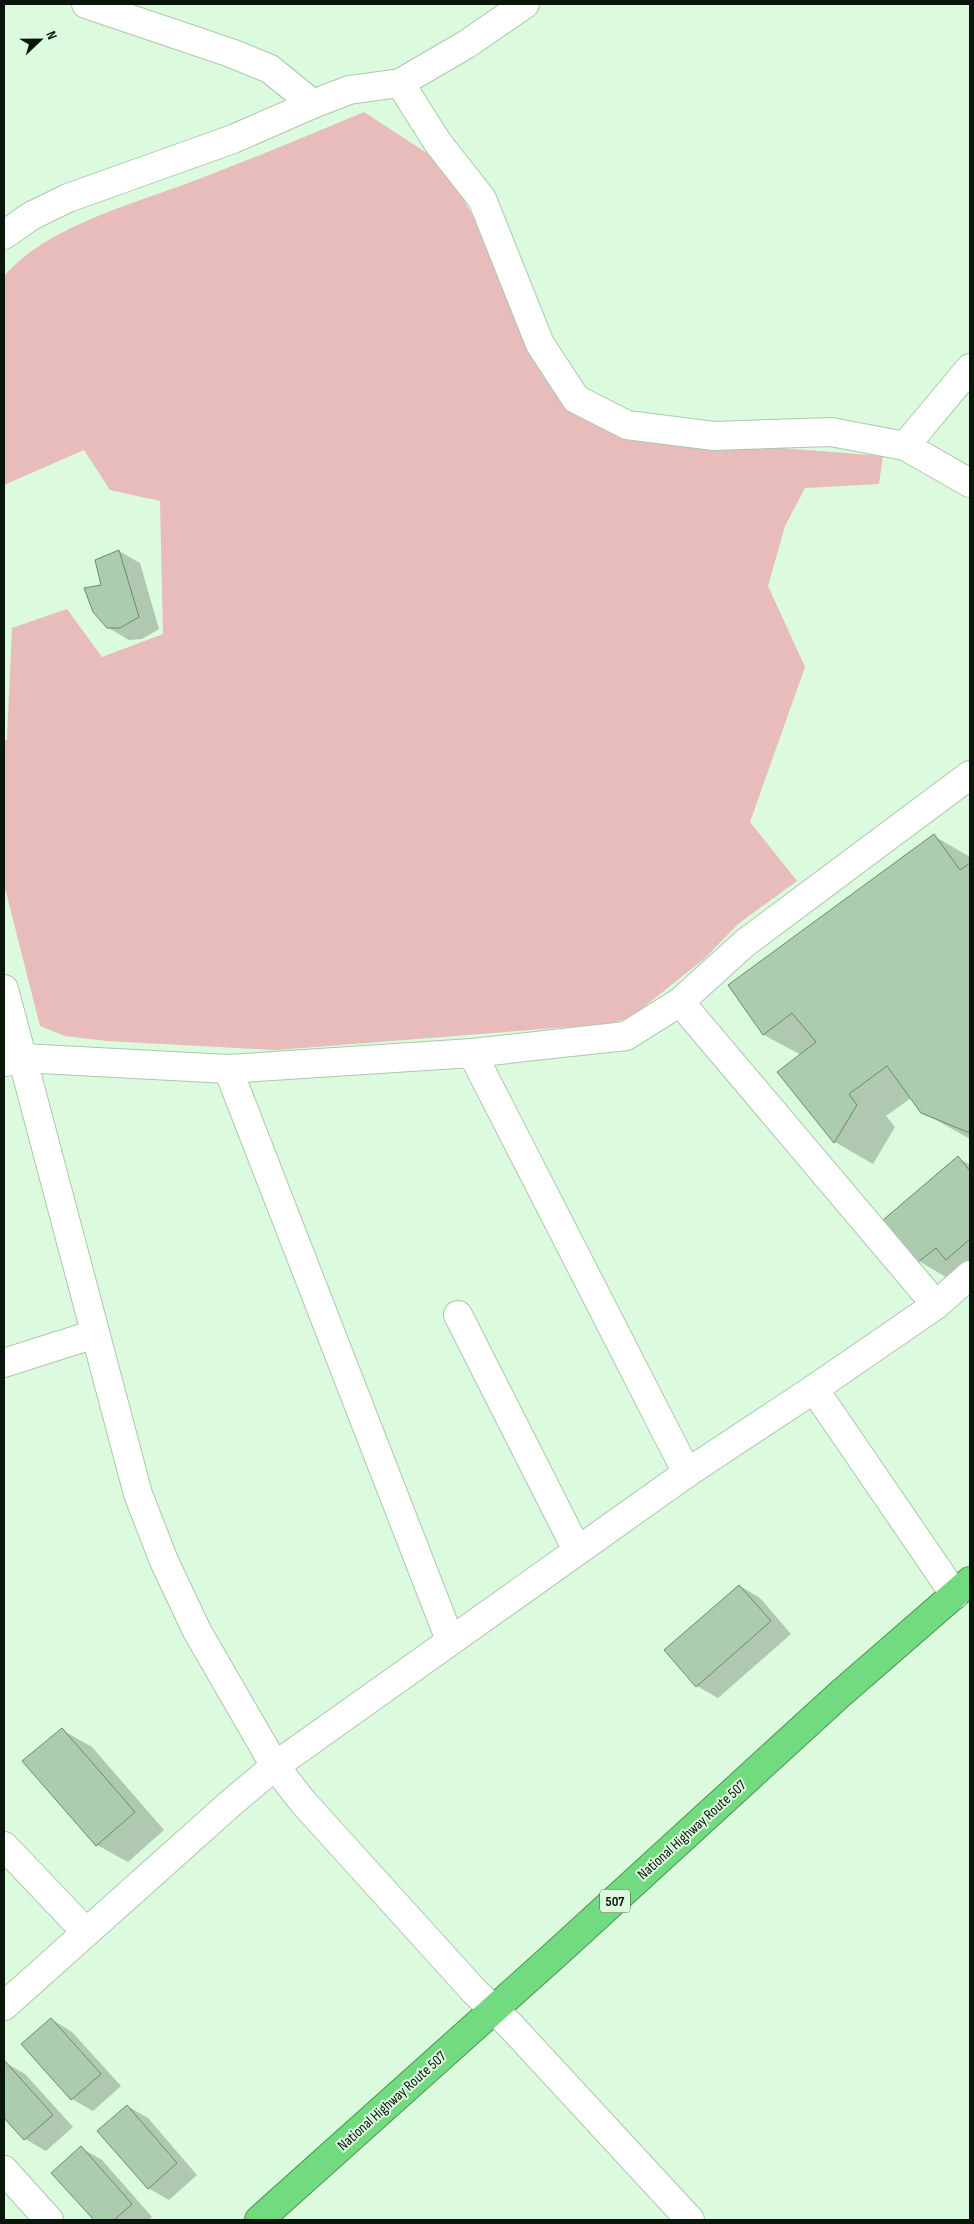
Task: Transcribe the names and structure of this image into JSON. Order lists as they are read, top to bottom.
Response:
{
  "streets": {
    "highway": ["National Highway Route 507", "507"]
  },
  "north": "right"
}
